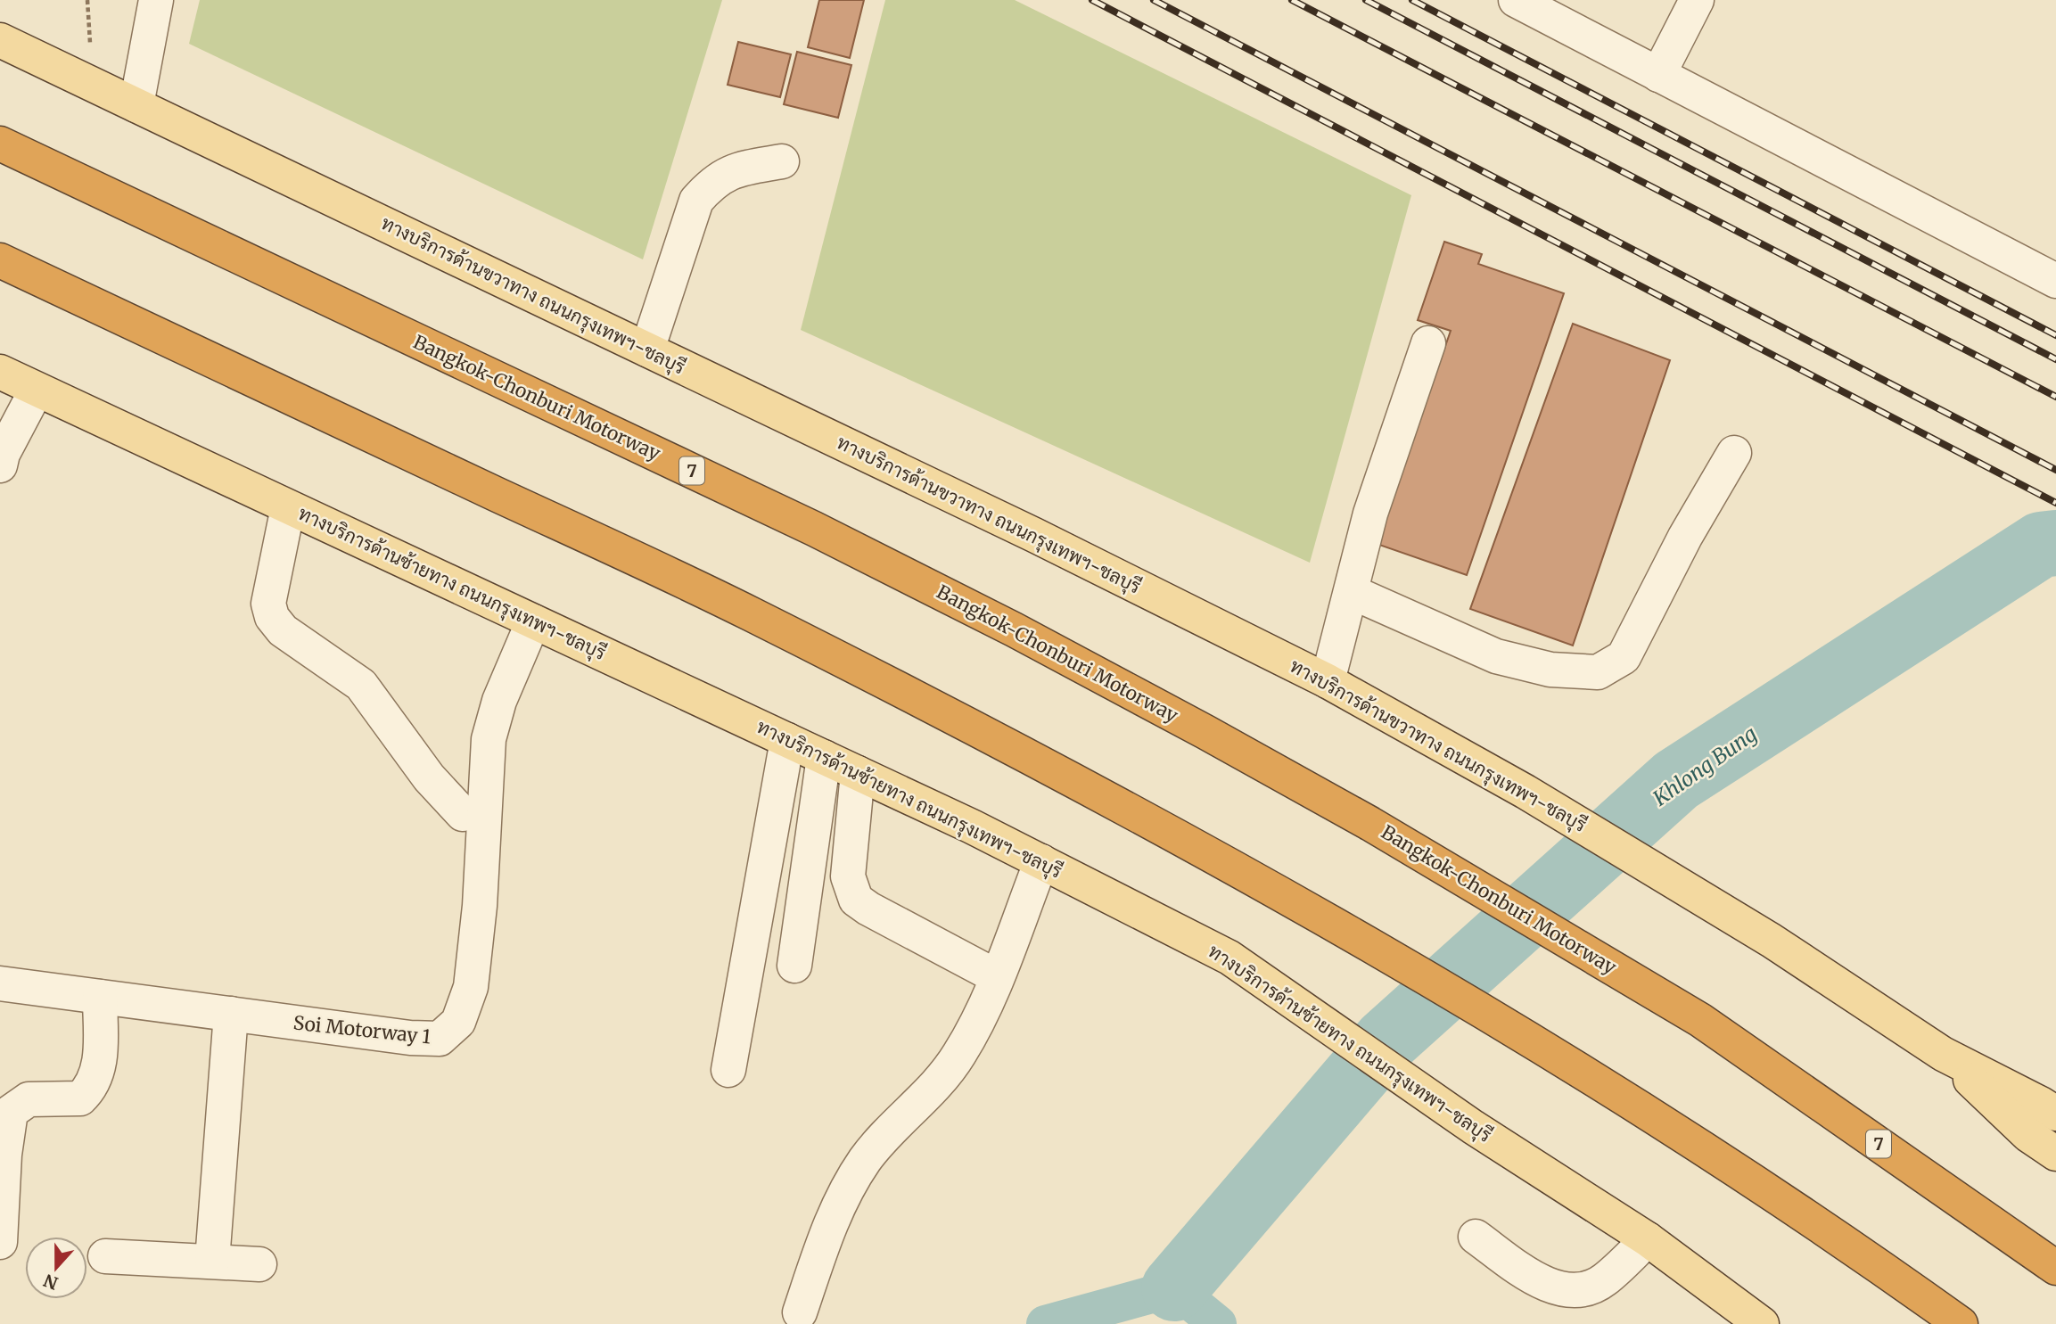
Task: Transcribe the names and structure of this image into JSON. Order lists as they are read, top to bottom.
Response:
{
  "streets": {
    "highway": ["Bangkok-Chonburi Motorway", "7"],
    "main road": ["ทางบริการด้านขวาทาง ถนนกรุงเทพฯ-ชลบุรี", "ทางบริการด้านซ้ายทาง ถนนกรุงเทพฯ-ชลบุรี"],
    "street": ["Soi Motorway 1"]
  },
  "crossings": [
    ["ทางบริการด้านซ้ายทาง ถนนกรุงเทพฯ-ชลบุรี", "Soi Motorway 1"]
  ],
  "water": ["Khlong Bung"],
  "north": "bottom"
}
